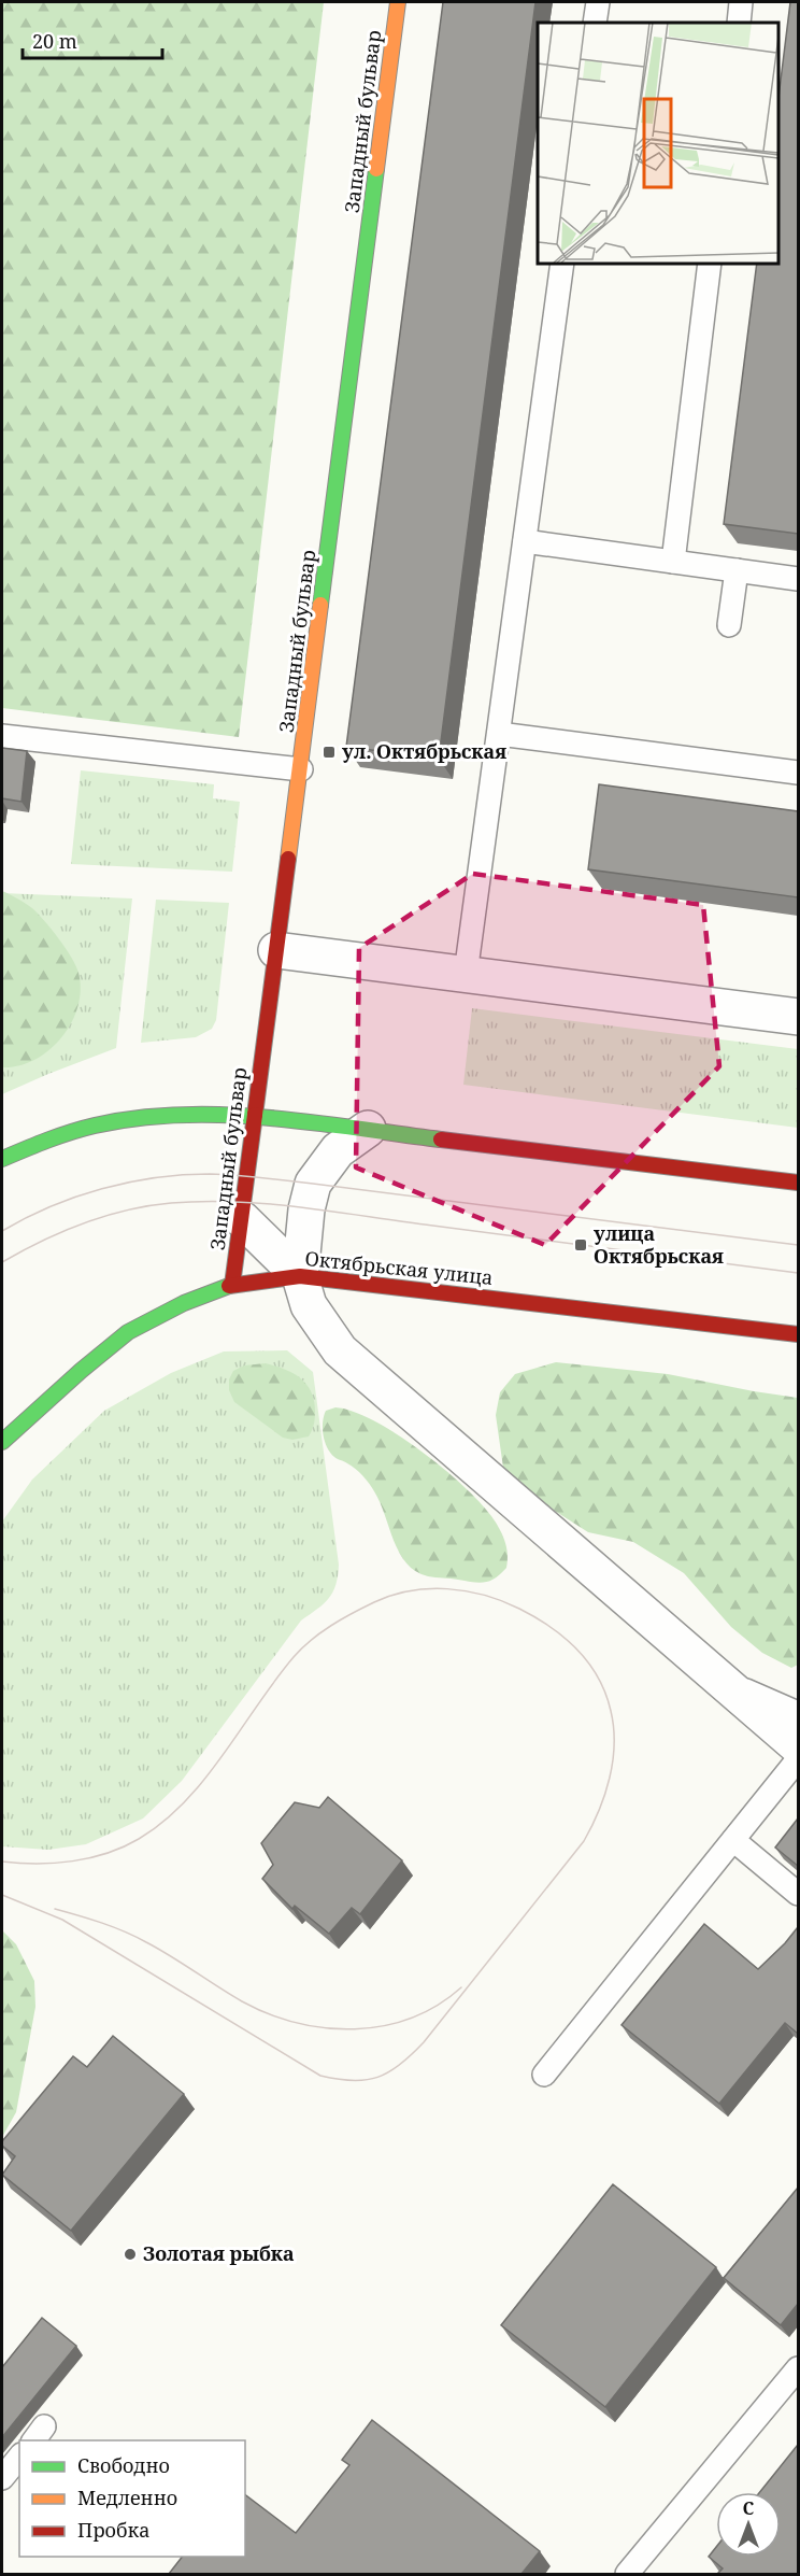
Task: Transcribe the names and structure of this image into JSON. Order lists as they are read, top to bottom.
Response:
{
  "streets": {
    "main road": ["Западный бульвар", "Октябрьская улица"]
  },
  "crossings": [
    ["Западный бульвар", "Октябрьская улица"]
  ],
  "places": {
    "transit": ["ул. Октябрьская", "улица Октябрьская"],
    "other": ["Золотая рыбка"]
  },
  "legend": ["Свободно", "Медленно", "Пробка"],
  "scale_bar": "20 m",
  "north": "top"
}
